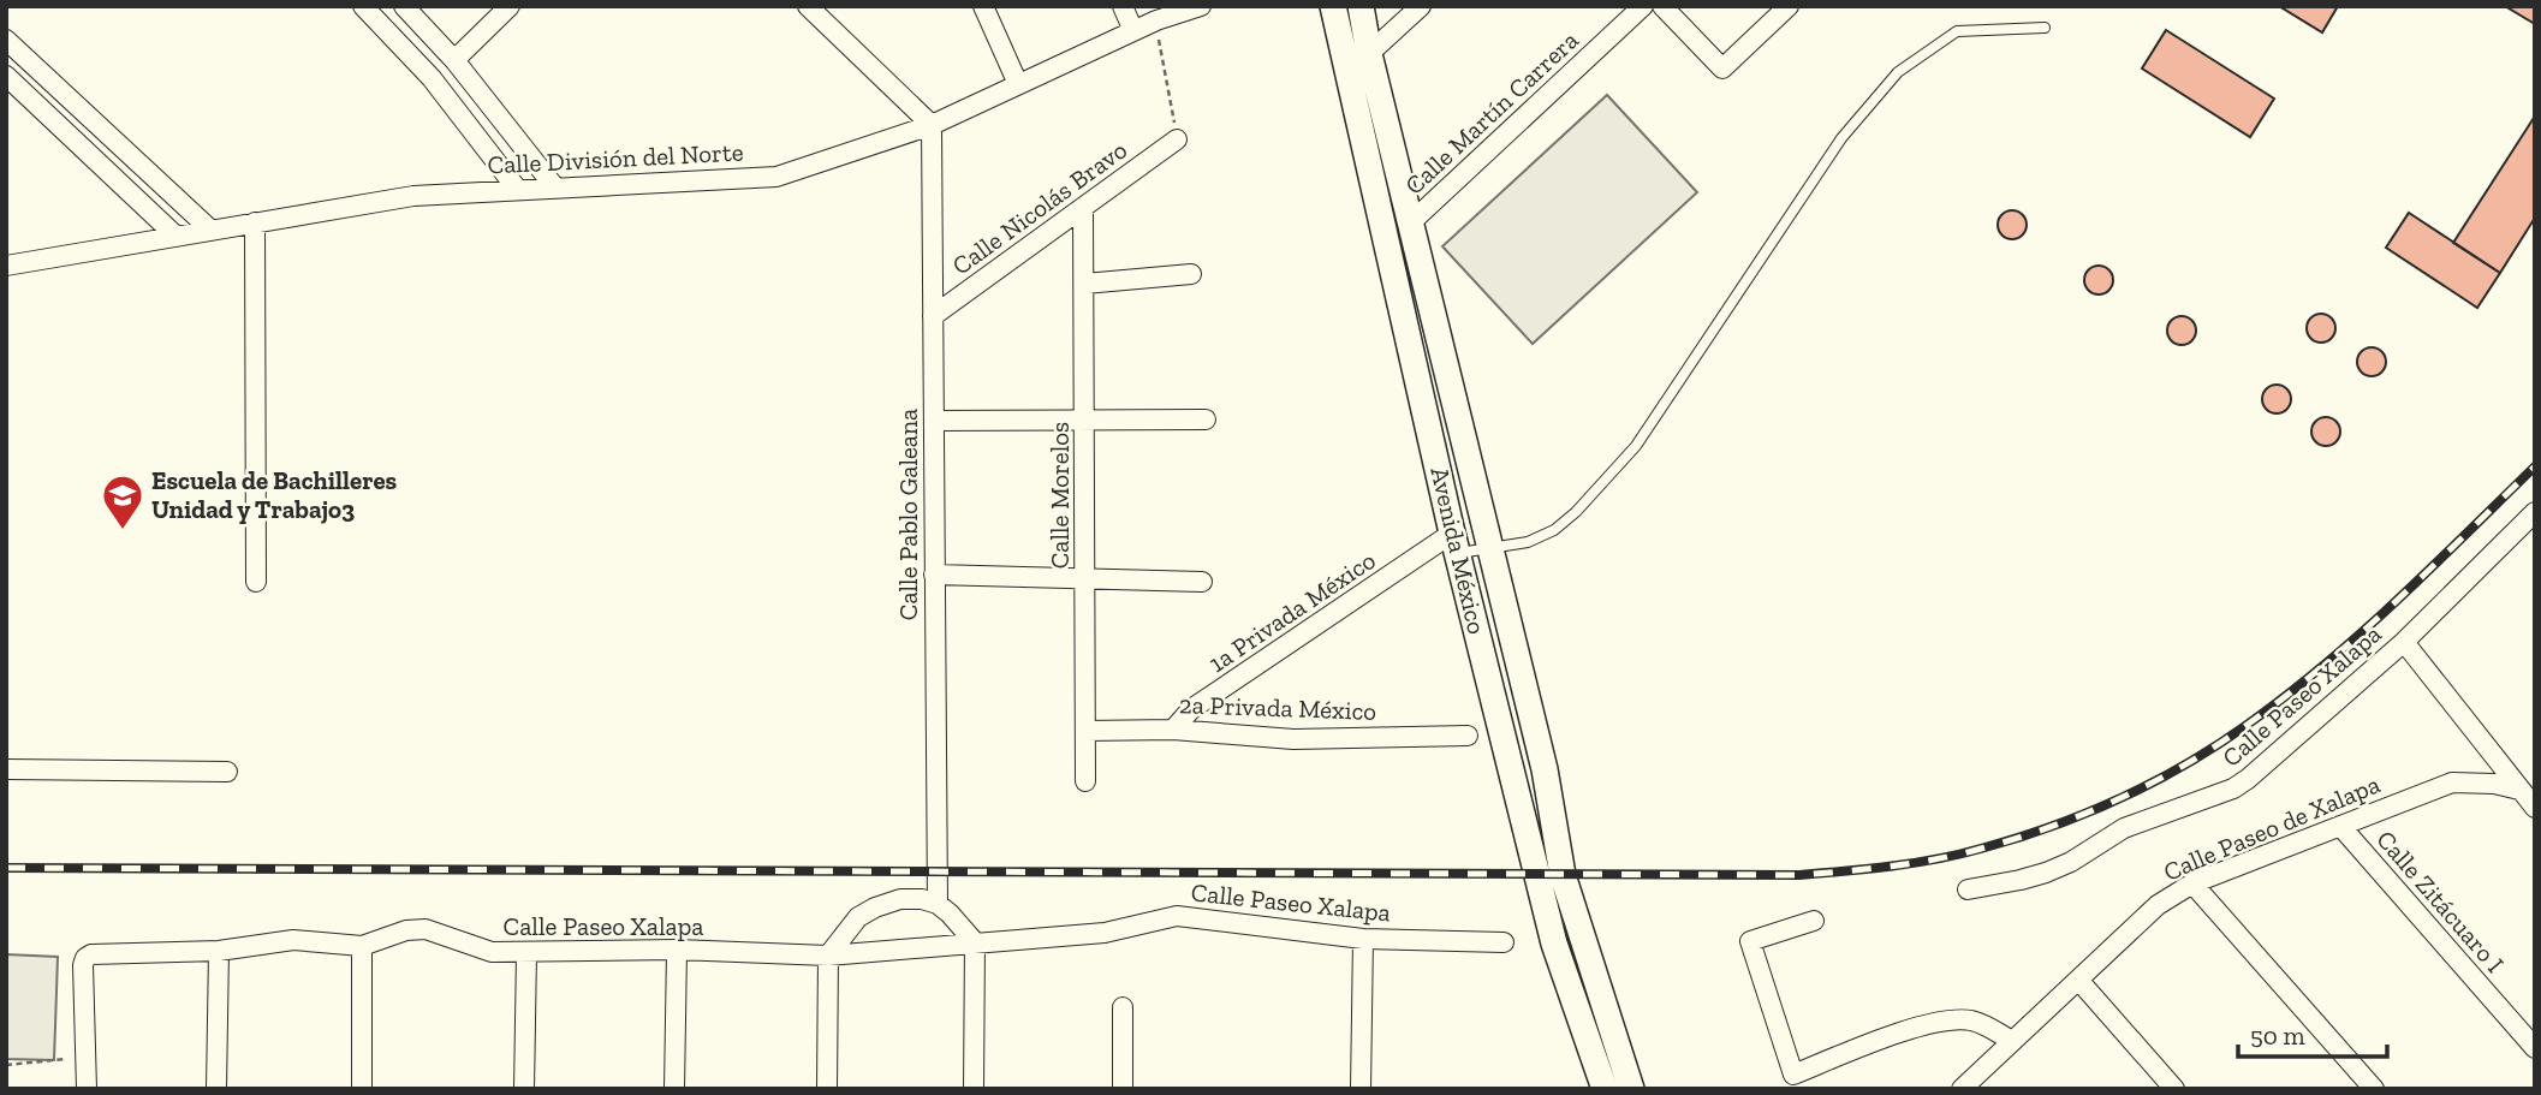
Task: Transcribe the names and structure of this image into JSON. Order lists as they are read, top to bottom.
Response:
{
  "streets": {
    "main road": ["Avenida México"],
    "street": [
      "Calle Martín Carrera",
      "Calle División del Norte",
      "Calle Nicolás Bravo",
      "Calle Morelos",
      "Calle Pablo Galeana",
      "1a Privada México",
      "Calle Paseo Xalapa",
      "2a Privada México",
      "Calle Paseo de Xalapa",
      "Calle Zitácuaro I"
    ]
  },
  "crossings": [
    ["Calle Martín Carrera", "Avenida México"],
    ["Calle División del Norte", "Calle Pablo Galeana"],
    ["Calle Nicolás Bravo", "Calle Morelos"],
    ["Calle Nicolás Bravo", "Calle Pablo Galeana"],
    ["Calle Morelos", "2a Privada México"],
    ["Avenida México", "1a Privada México"],
    ["1a Privada México", "2a Privada México"],
    ["Calle Paseo de Xalapa", "Calle Zitácuaro I"]
  ],
  "places": {
    "school or university": ["Escuela de Bachilleres Unidad y Trabajo3"]
  },
  "scale_bar": "50 m"
}
